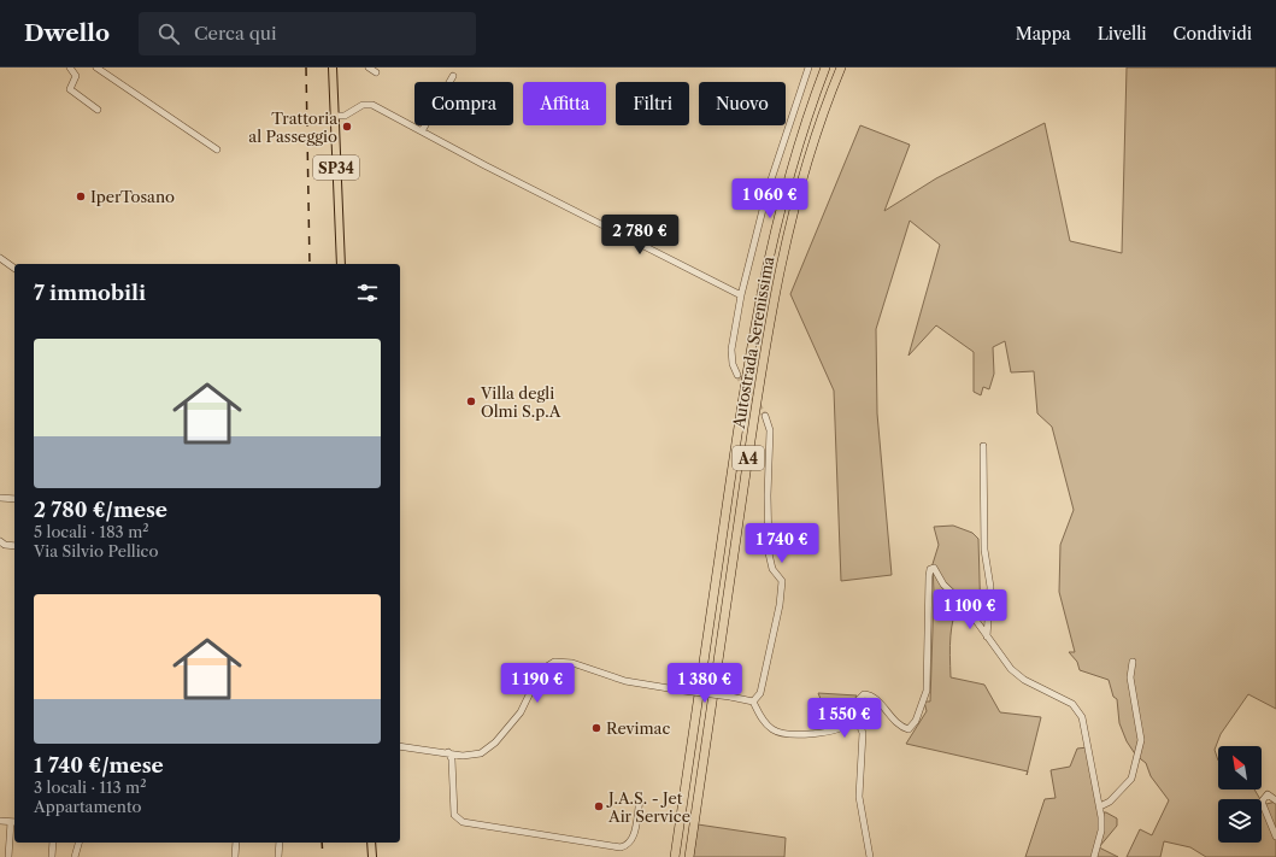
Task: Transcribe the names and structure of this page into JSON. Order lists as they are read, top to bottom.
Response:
{
  "streets": {
    "highway": ["Autostrada Serenissima", "A4"],
    "main road": ["SP34"]
  },
  "places": [
    "Trattoria al Passeggio",
    "IperTosano",
    "Villa degli Olmi S.p.A",
    "Revimac",
    "J.A.S. - Jet Air Service"
  ],
  "north": "top left",
  "page": {
    "header": "Dwello",
    "search": "Cerca qui",
    "nav": ["Mappa", "Livelli", "Condividi"],
    "chip": [
      "Compra",
      "Affitta",
      "Filtri",
      "Nuovo"
    ],
    "price": [
      "1 060 €",
      "2 780 €",
      "1 740 €",
      "1 100 €",
      "1 190 €",
      "1 380 €",
      "1 550 €"
    ],
    "heading": "7 immobili",
    "list": [
      {
        "name": "2 780 €/mese",
        "note": "5 locali · 183 m² · Via Silvio Pellico"
      },
      {
        "name": "1 740 €/mese",
        "note": "3 locali · 113 m² · Appartamento"
      }
    ]
  }
}
